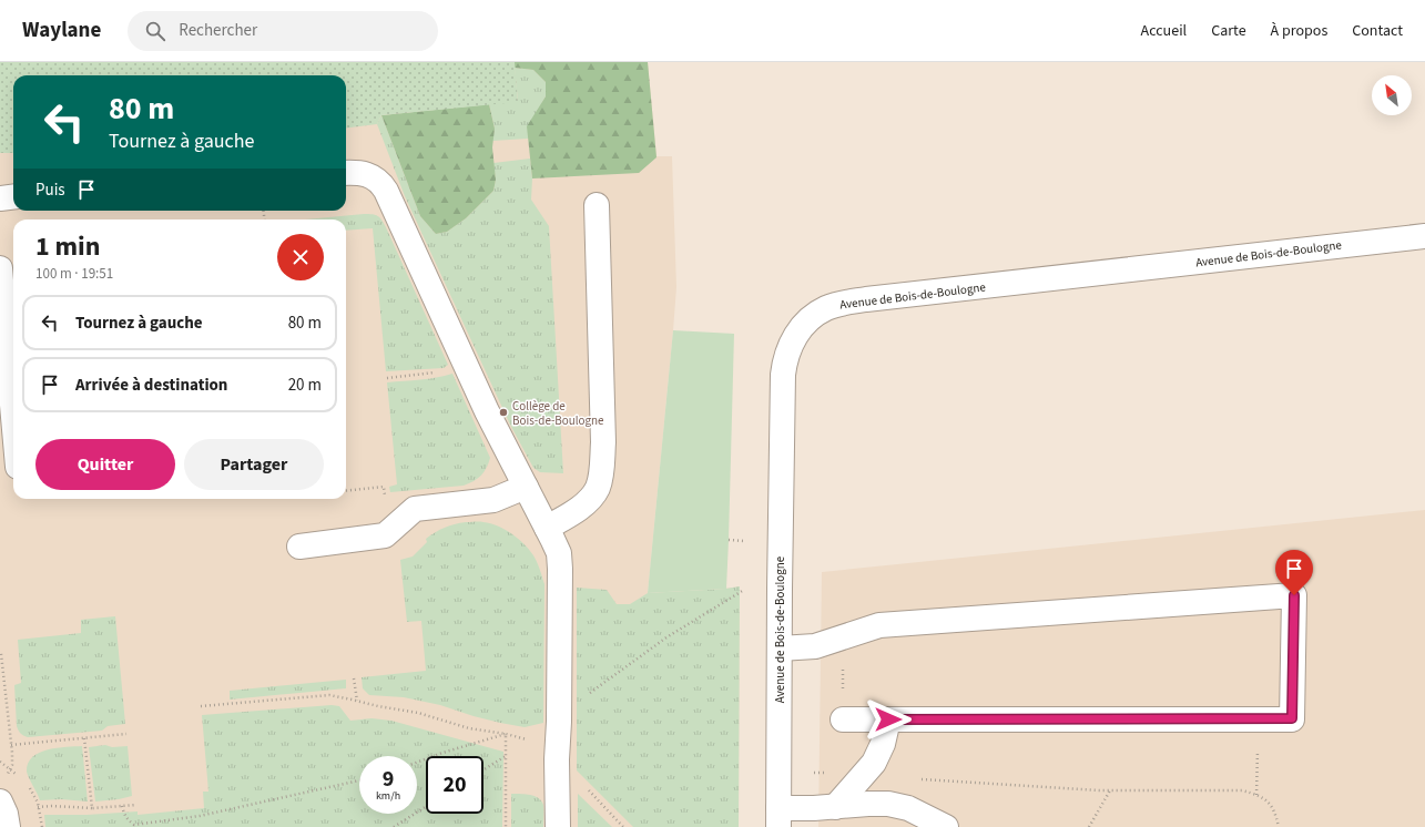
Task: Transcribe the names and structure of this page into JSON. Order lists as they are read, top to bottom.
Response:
{
  "streets": {
    "street": ["Avenue de Bois-de-Boulogne"]
  },
  "places": ["Collège de Bois-de-Boulogne"],
  "north": "top left",
  "page": {
    "header": "Waylane",
    "search": "Rechercher",
    "nav": [
      "Accueil",
      "Carte",
      "À propos",
      "Contact"
    ],
    "turn": ["80 m", "Tournez à gauche"],
    "then": "Puis",
    "heading": ["1 min", "100 m · 19:51"],
    "list": [
      {
        "name": "Tournez à gauche",
        "value": "80 m"
      },
      {
        "name": "Arrivée à destination",
        "value": "20 m"
      }
    ],
    "buttons": ["Quitter", "Partager"],
    "speed": "9 km/h",
    "limit": "20"
  }
}
